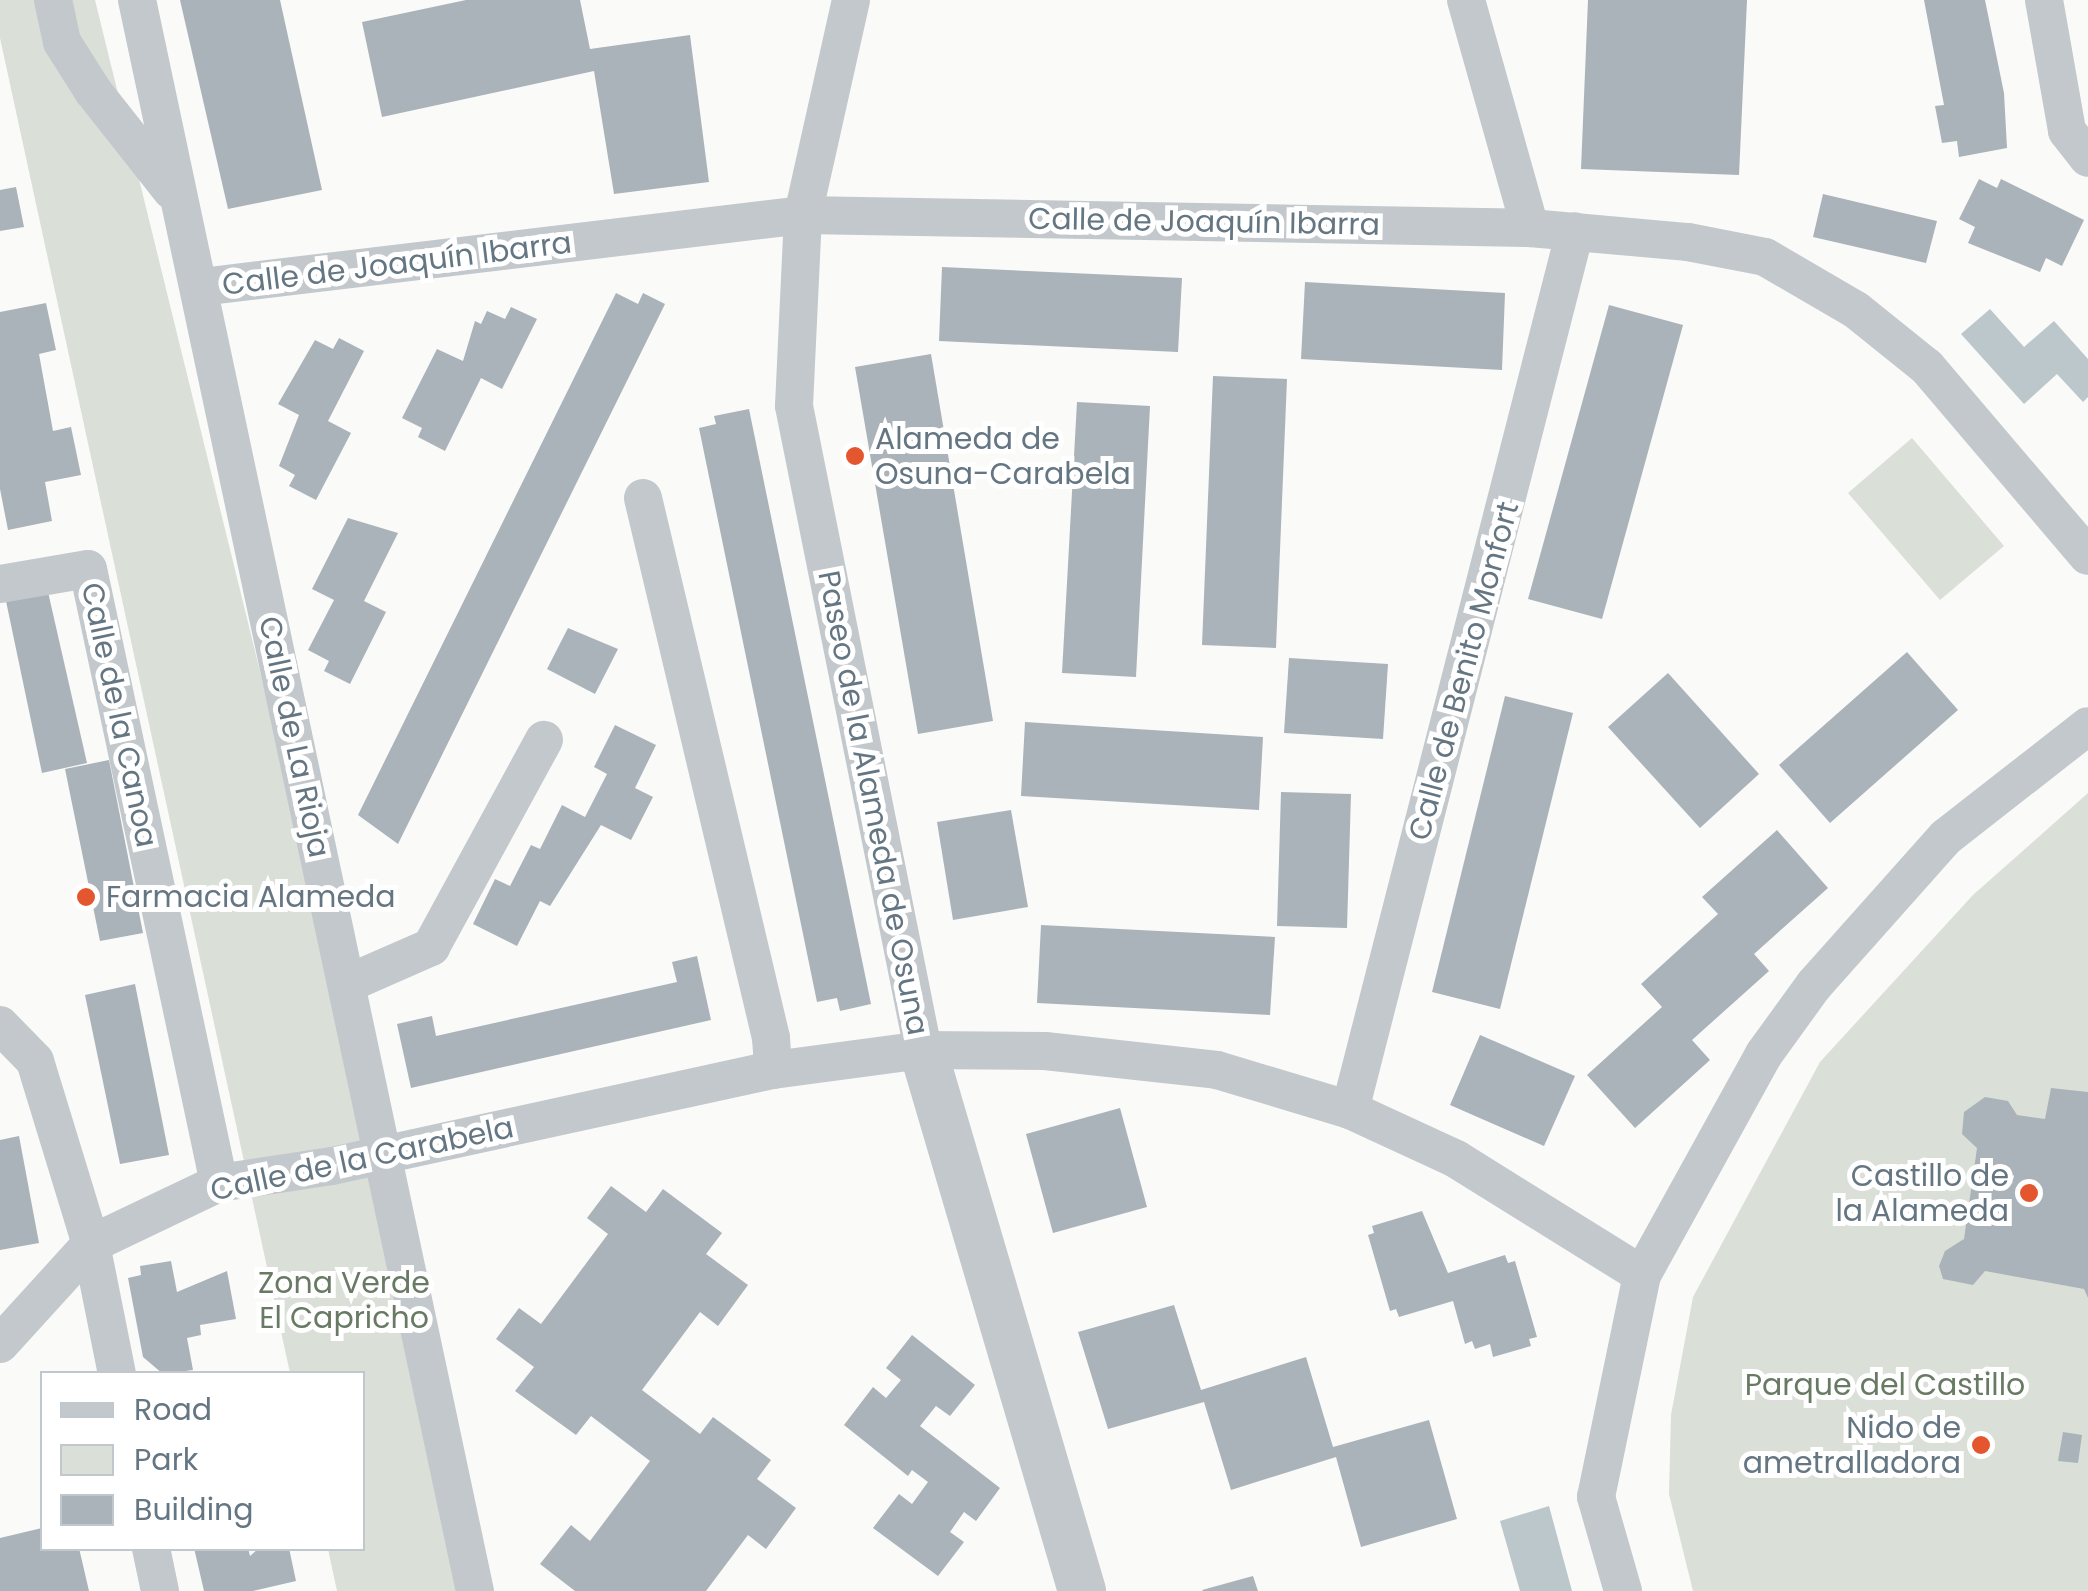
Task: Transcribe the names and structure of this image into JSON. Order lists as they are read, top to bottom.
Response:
{
  "streets": {
    "street": [
      "Calle de Joaquín Ibarra",
      "Calle de Benito Monfort",
      "Calle de la Canoa",
      "Calle de La Rioja",
      "Paseo de la Alameda de Osuna",
      "Calle de la Carabela"
    ]
  },
  "crossings": [
    ["Calle de Joaquín Ibarra", "Calle de Benito Monfort"],
    ["Calle de Joaquín Ibarra", "Calle de La Rioja"],
    ["Calle de Joaquín Ibarra", "Paseo de la Alameda de Osuna"],
    ["Calle de Benito Monfort", "Calle de la Carabela"],
    ["Calle de la Canoa", "Calle de la Carabela"],
    ["Calle de La Rioja", "Calle de la Carabela"],
    ["Paseo de la Alameda de Osuna", "Calle de la Carabela"]
  ],
  "parks": ["Zona Verde El Capricho", "Parque del Castillo"],
  "places": [
    "Alameda de Osuna-Carabela",
    "Farmacia Alameda",
    "Castillo de la Alameda",
    "Nido de ametralladora"
  ],
  "legend": ["Road", "Park", "Building"]
}
